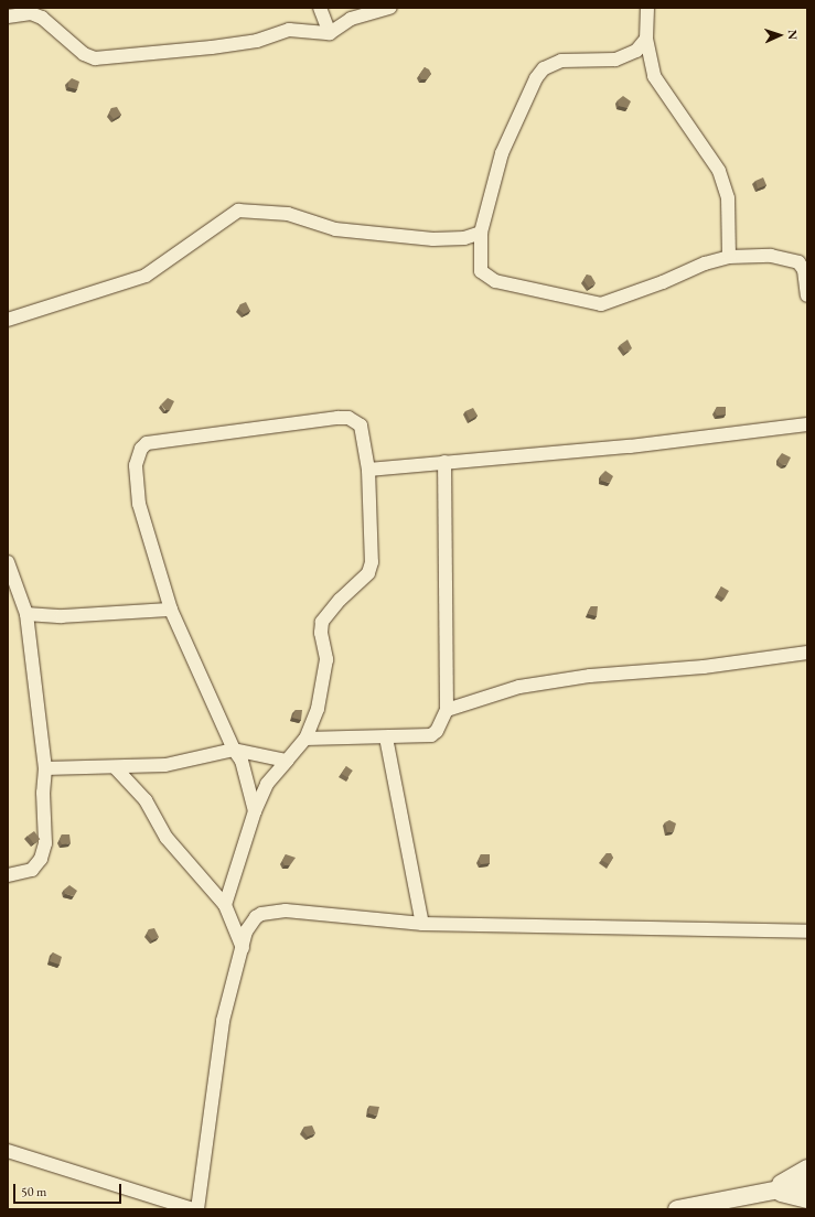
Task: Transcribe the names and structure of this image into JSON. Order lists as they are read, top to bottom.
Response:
{
  "scale_bar": "50 m",
  "north": "right"
}
